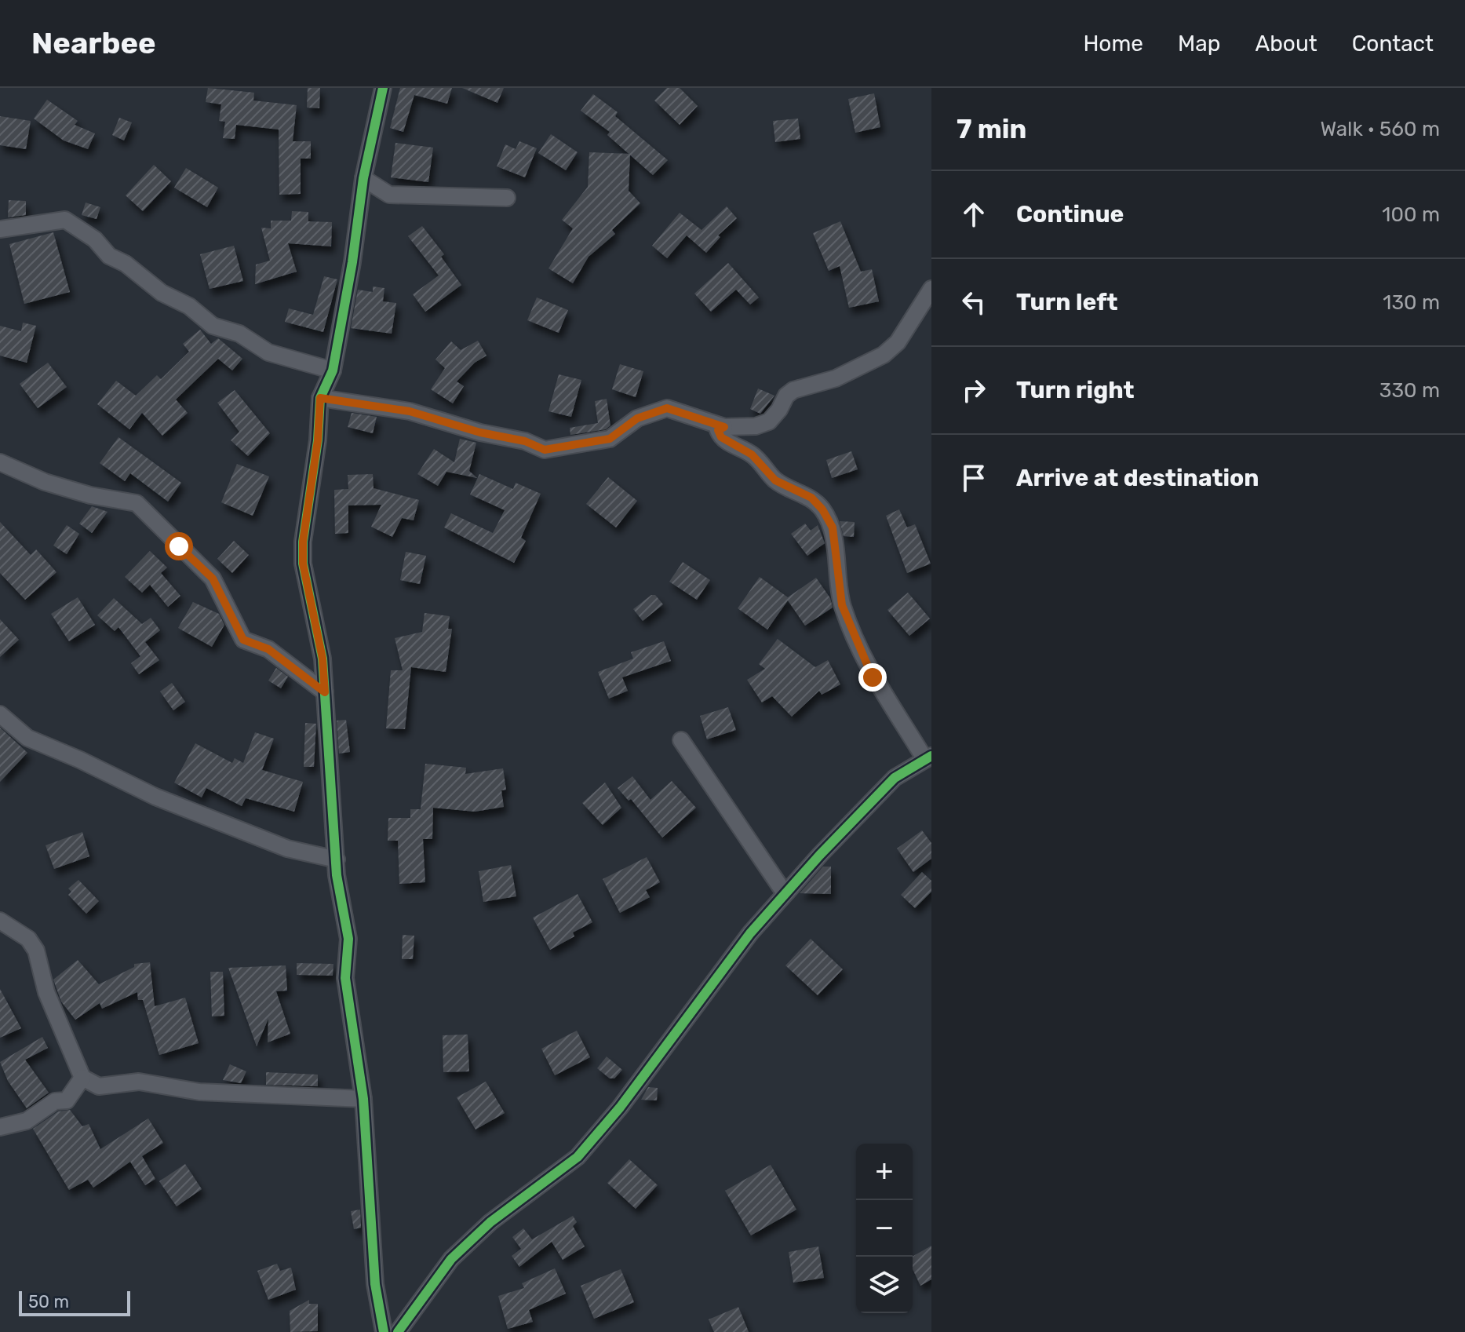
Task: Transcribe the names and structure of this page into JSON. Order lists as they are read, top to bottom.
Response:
{
  "scale_bar": "50 m",
  "page": {
    "header": "Nearbee",
    "nav": [
      "Home",
      "Map",
      "About",
      "Contact"
    ],
    "heading": ["7 min", "Walk · 560 m"],
    "list": [
      ["Continue", "100 m"],
      ["Turn left", "130 m"],
      ["Turn right", "330 m"],
      "Arrive at destination"
    ],
    "map_buttons": ["+", "−"],
    "scale": "50 m"
  }
}
